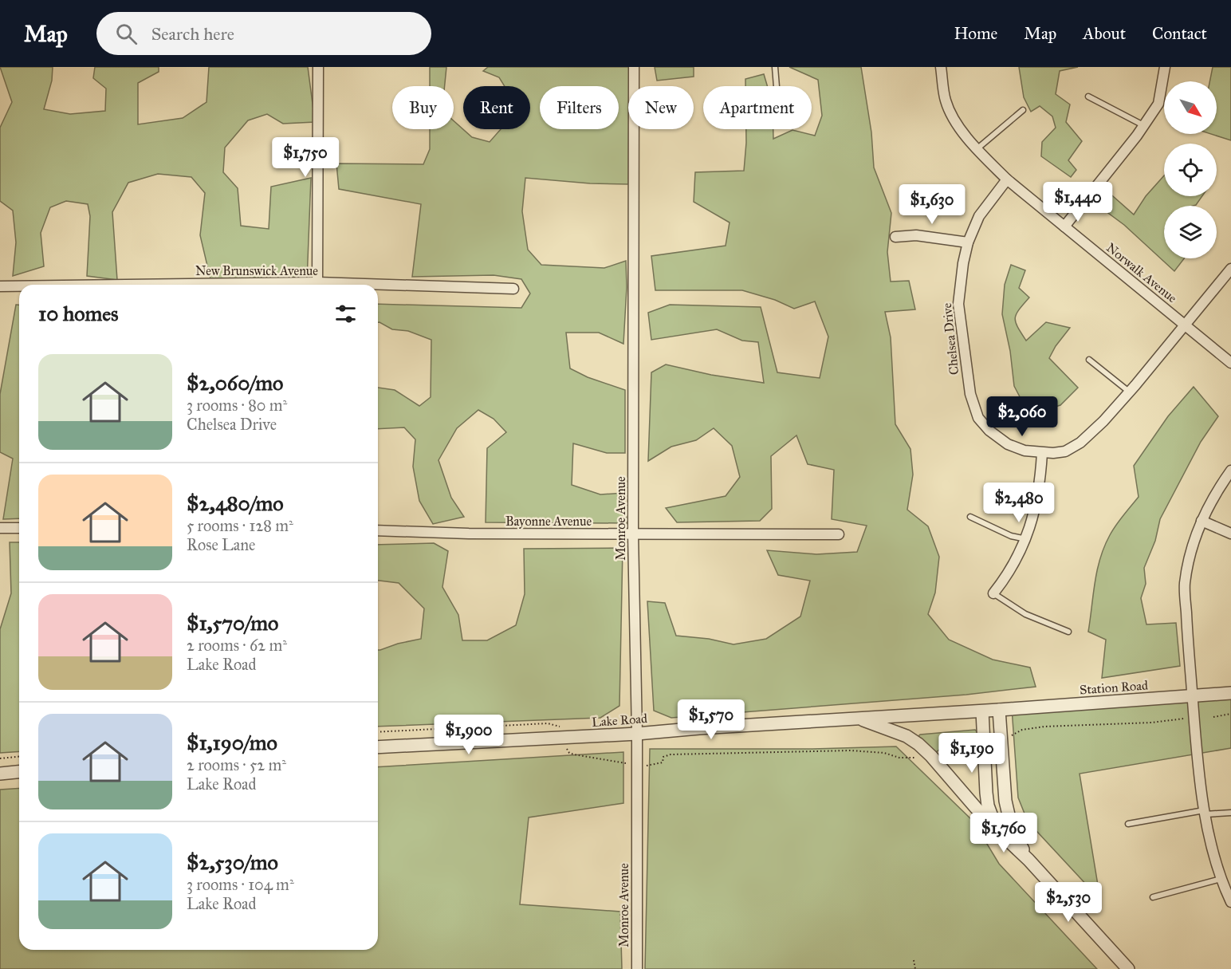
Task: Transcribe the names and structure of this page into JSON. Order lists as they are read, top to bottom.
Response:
{
  "streets": {
    "street": [
      "New Brunswick Avenue",
      "Norwalk Avenue",
      "Chelsea Drive",
      "Monroe Avenue",
      "Bayonne Avenue",
      "Station Road",
      "Lake Road"
    ]
  },
  "crossings": [
    ["Norwalk Avenue", "Chelsea Drive"],
    ["Monroe Avenue", "Bayonne Avenue"],
    ["Monroe Avenue", "Lake Road"],
    ["Station Road", "Lake Road"]
  ],
  "north": "bottom right",
  "page": {
    "header": "Map",
    "search": "Search here",
    "nav": [
      "Home",
      "Map",
      "About",
      "Contact"
    ],
    "chip": [
      "Buy",
      "Rent",
      "Filters",
      "New",
      "Apartment"
    ],
    "price": [
      "$1,750",
      "$1,440",
      "$1,630",
      "$2,060",
      "$2,480",
      "$1,570",
      "$1,900",
      "$1,190",
      "$1,760",
      "$2,530"
    ],
    "heading": "10 homes",
    "list": [
      {
        "name": "$2,060/mo",
        "note": "3 rooms · 80 m² · Chelsea Drive"
      },
      {
        "name": "$2,480/mo",
        "note": "5 rooms · 128 m² · Rose Lane"
      },
      {
        "name": "$1,570/mo",
        "note": "2 rooms · 62 m² · Lake Road"
      },
      {
        "name": "$1,190/mo",
        "note": "2 rooms · 52 m² · Lake Road"
      },
      {
        "name": "$2,530/mo",
        "note": "3 rooms · 104 m² · Lake Road"
      }
    ]
  }
}
